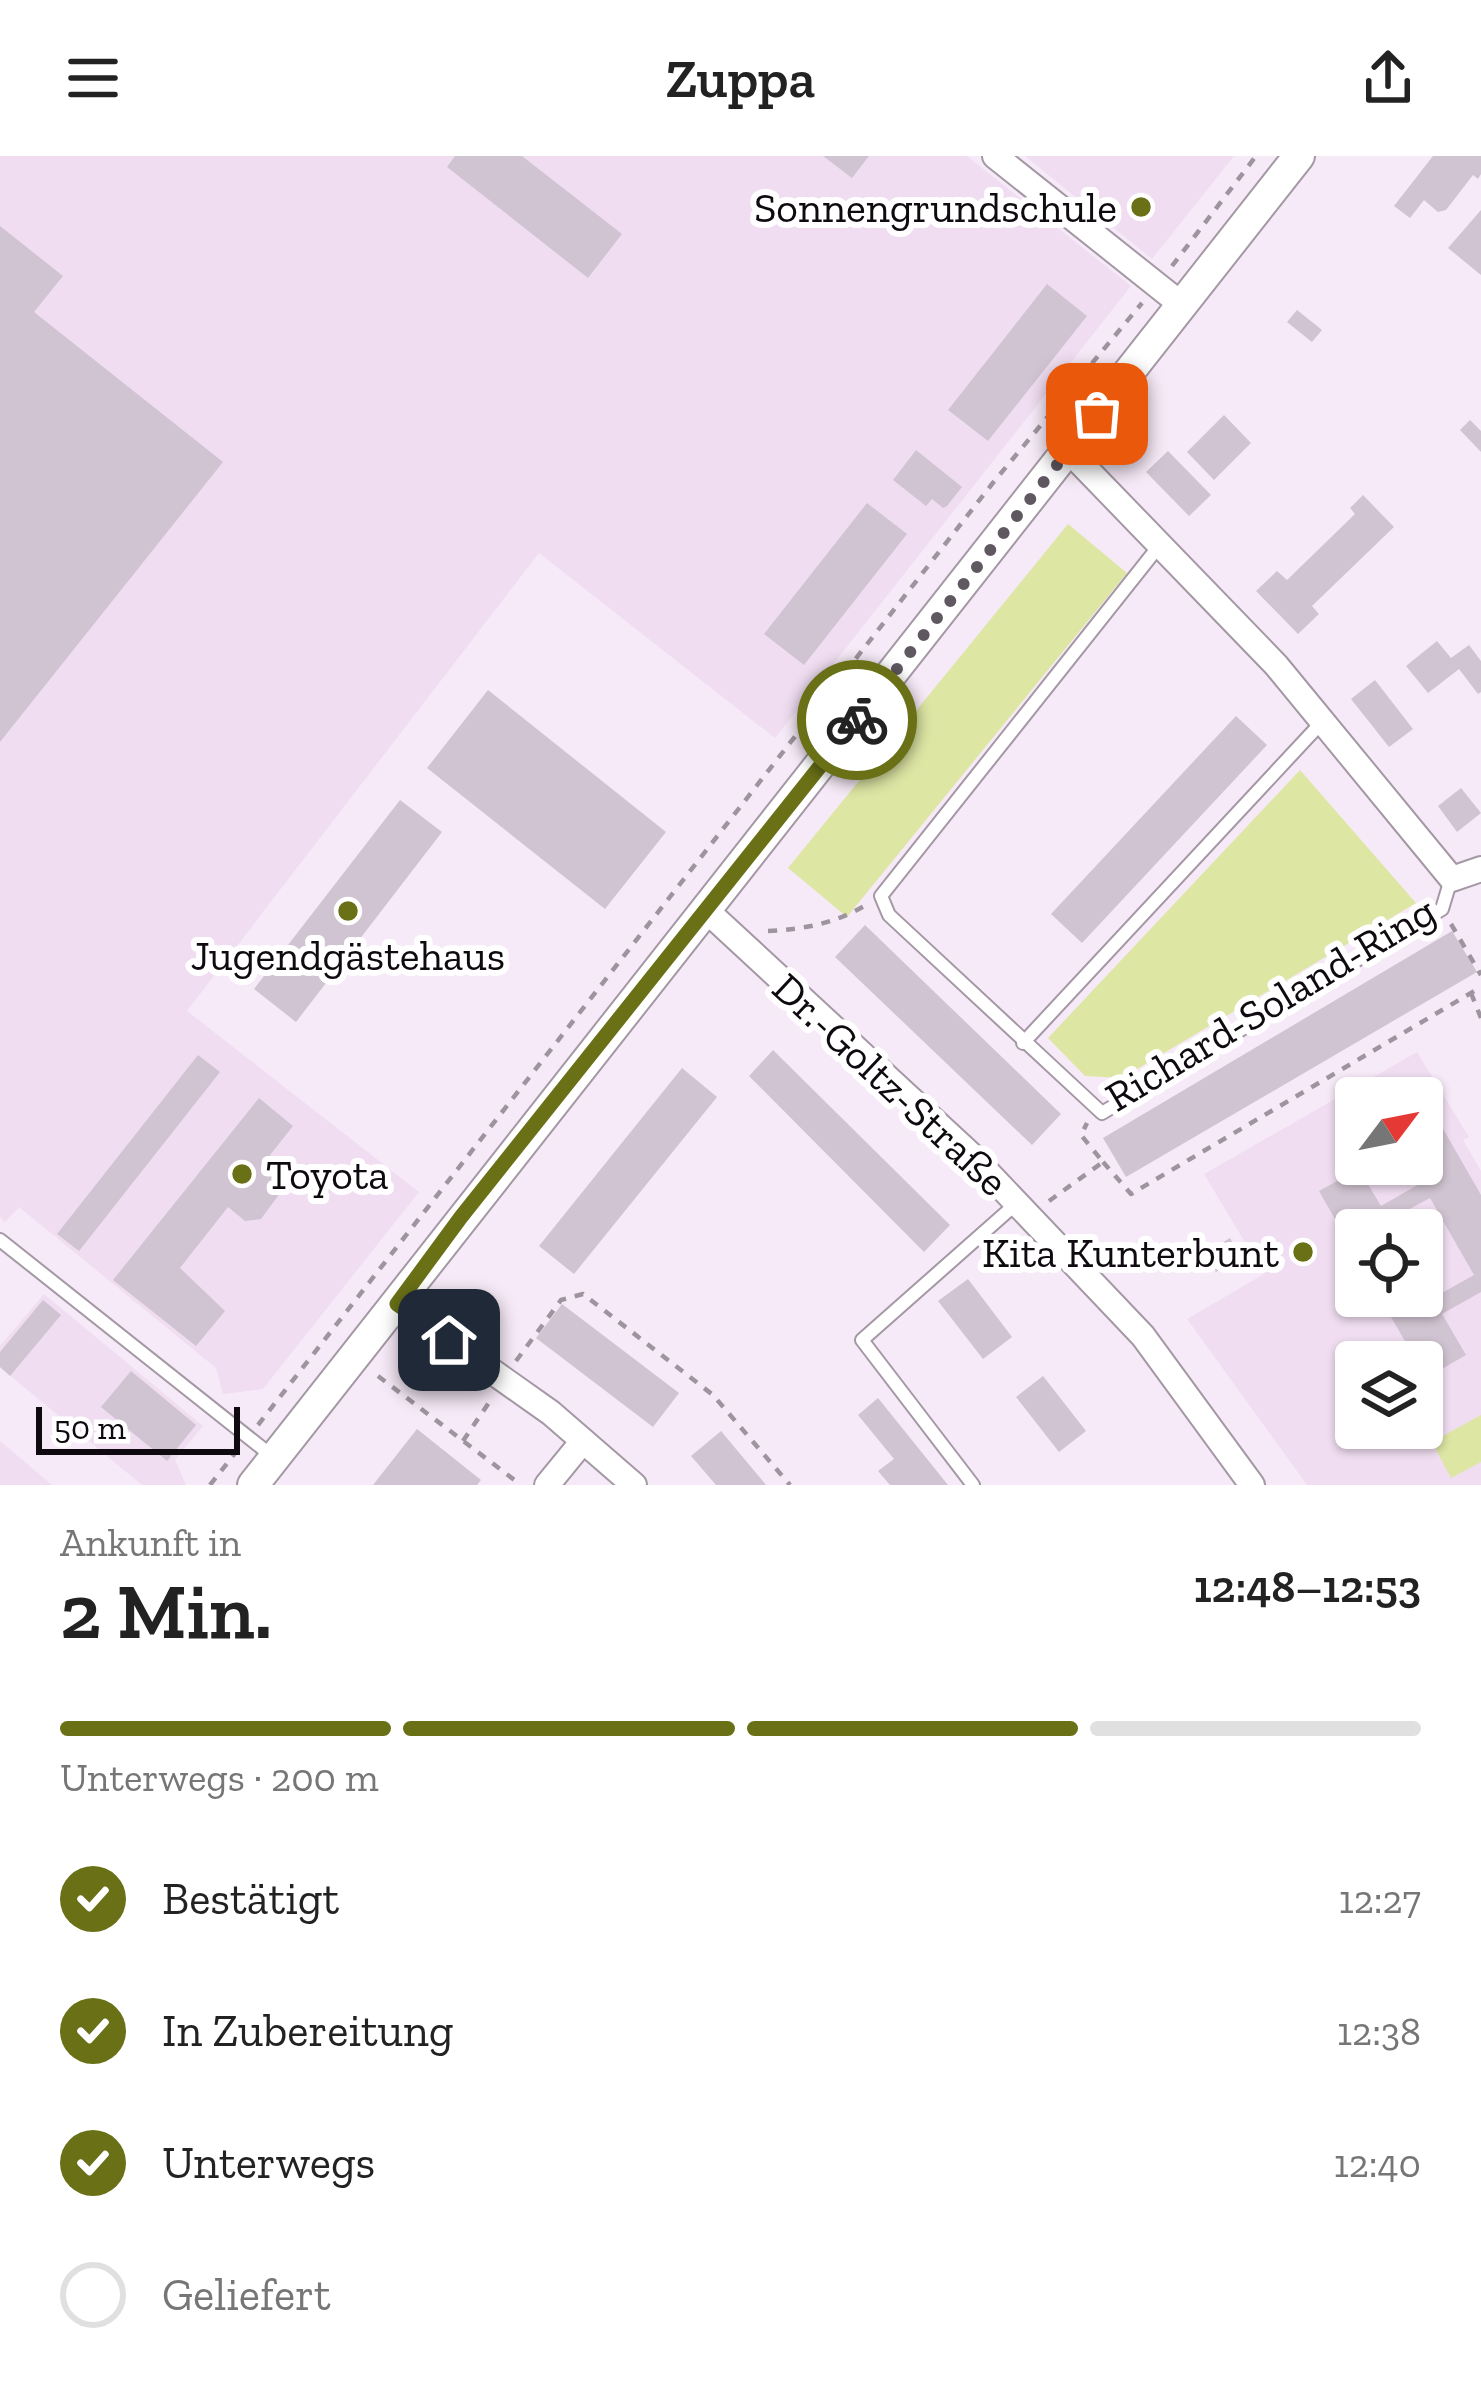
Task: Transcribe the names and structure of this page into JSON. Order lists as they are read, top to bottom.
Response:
{
  "streets": {
    "street": ["Richard-Soland-Ring", "Dr.-Goltz-Straße"]
  },
  "places": [
    "Sonnengrundschule",
    "Jugendgästehaus",
    "Toyota",
    "Kita Kunterbunt"
  ],
  "scale_bar": "50 m",
  "north": "top right",
  "page": {
    "header": "Zuppa",
    "scale": "50 m",
    "heading": ["2 Min.", "Ankunft in", "12:48–12:53"],
    "bar": "Unterwegs · 200 m",
    "list": [
      ["Bestätigt", "12:27"],
      ["In Zubereitung", "12:38"],
      ["Unterwegs", "12:40"],
      "Geliefert"
    ]
  }
}
